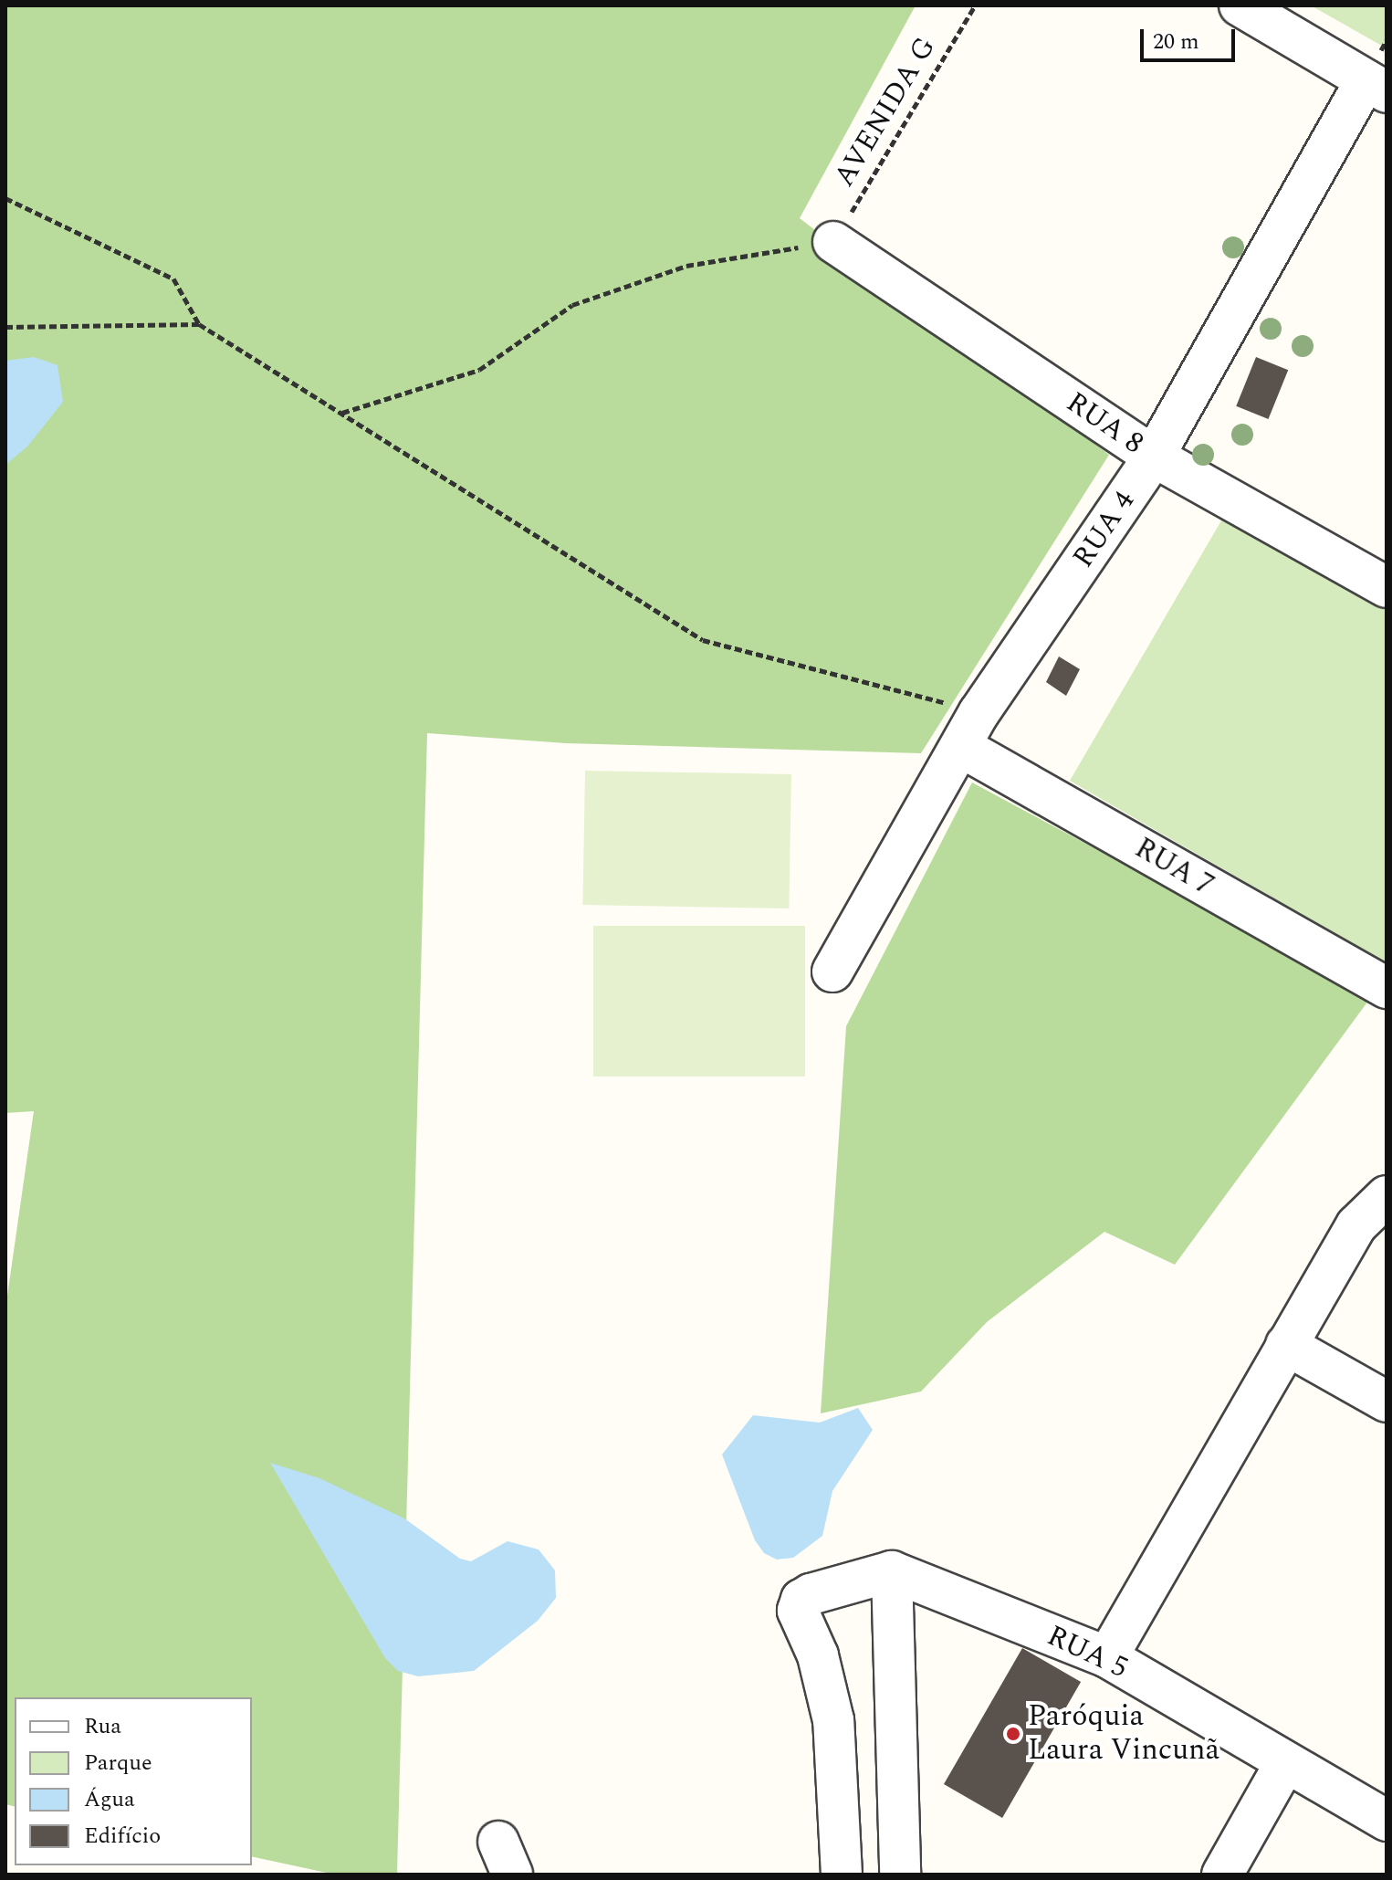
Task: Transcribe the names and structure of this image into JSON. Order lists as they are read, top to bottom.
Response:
{
  "streets": {
    "street": [
      "RUA 8",
      "RUA 4",
      "RUA 7",
      "RUA 5"
    ],
    "path": ["AVENIDA G"]
  },
  "crossings": [
    ["AVENIDA G", "RUA 8"],
    ["RUA 8", "RUA 4"],
    ["RUA 4", "RUA 7"]
  ],
  "places": ["Paróquia Laura Vincunã"],
  "legend": [
    "Rua",
    "Parque",
    "Água",
    "Edifício"
  ],
  "scale_bar": "20 m"
}
